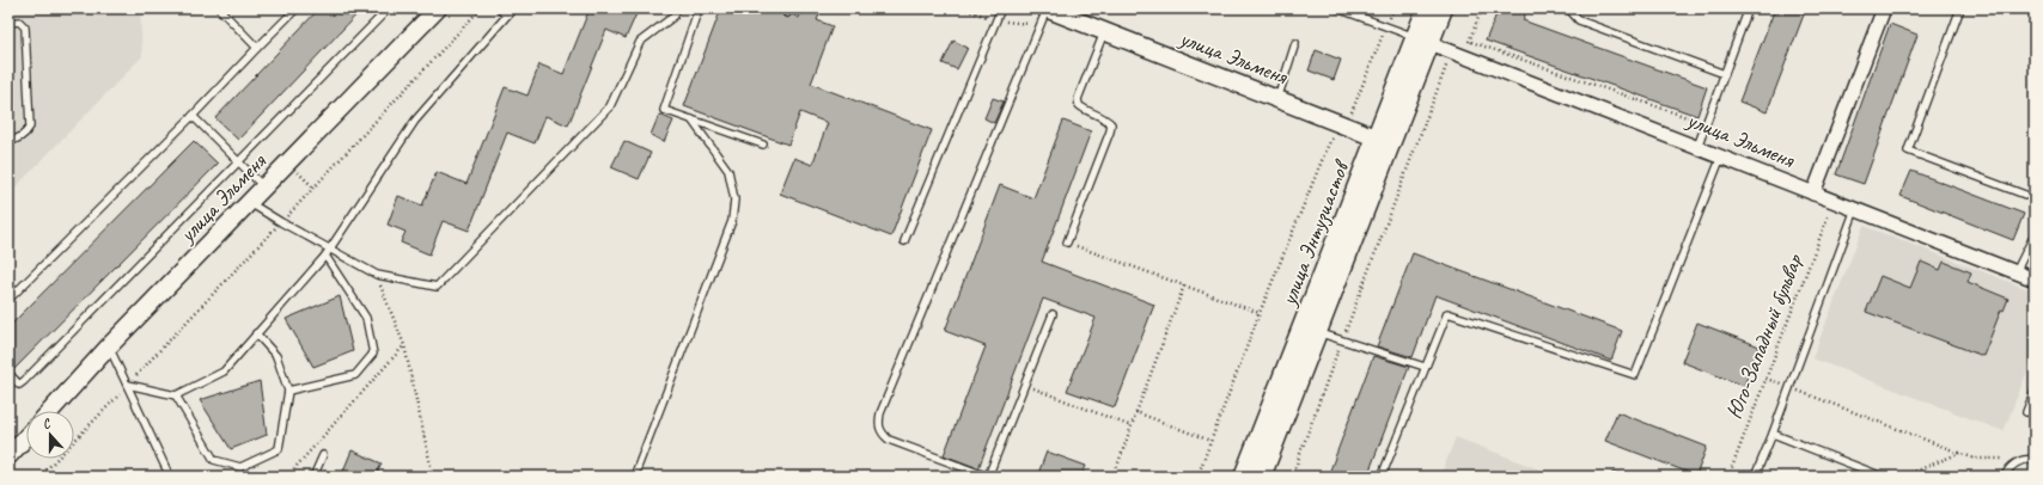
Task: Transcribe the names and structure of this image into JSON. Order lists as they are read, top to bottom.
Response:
{
  "streets": {
    "main road": ["улица Энтузиастов"],
    "street": ["улица Эльменя"],
    "path": ["Юго-Западный бульвар"]
  },
  "crossings": [
    ["улица Эльменя", "улица Энтузиастов"]
  ],
  "north": "top"
}
